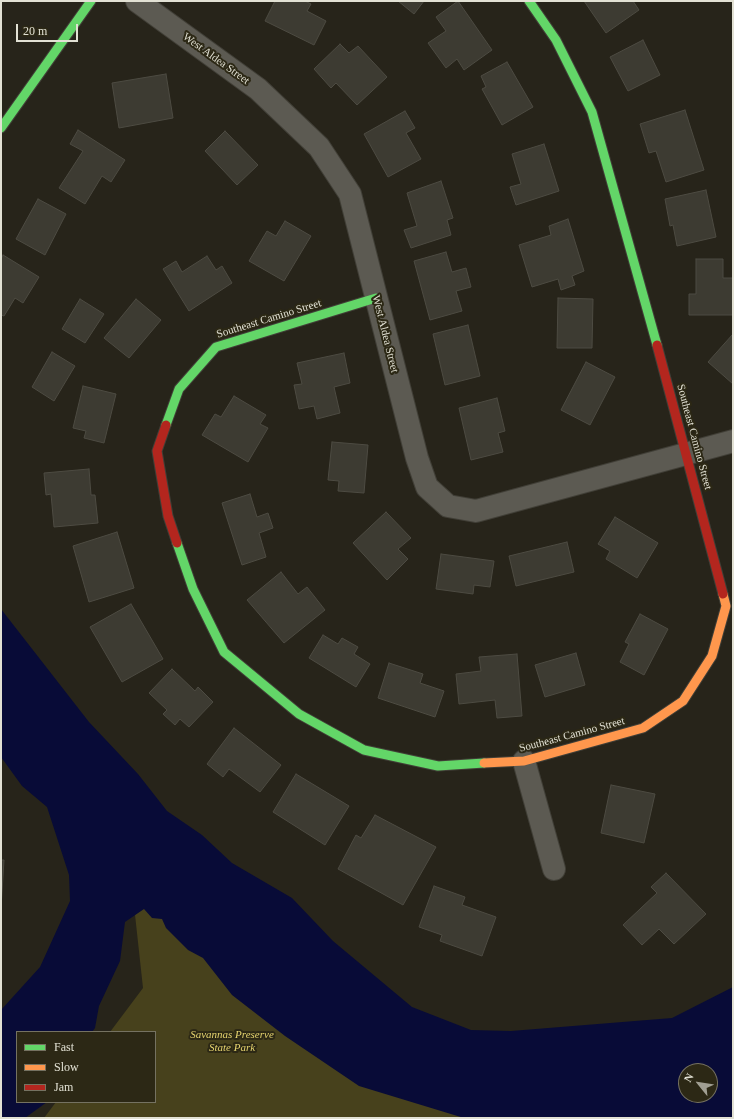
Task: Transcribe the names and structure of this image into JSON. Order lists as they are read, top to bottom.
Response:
{
  "streets": {
    "street": ["West Aldea Street", "Southeast Camino Street"]
  },
  "crossings": [
    ["West Aldea Street", "Southeast Camino Street"]
  ],
  "parks": ["Savannas Preserve State Park"],
  "legend": ["Fast", "Slow", "Jam"],
  "scale_bar": "20 m",
  "north": "top left"
}
